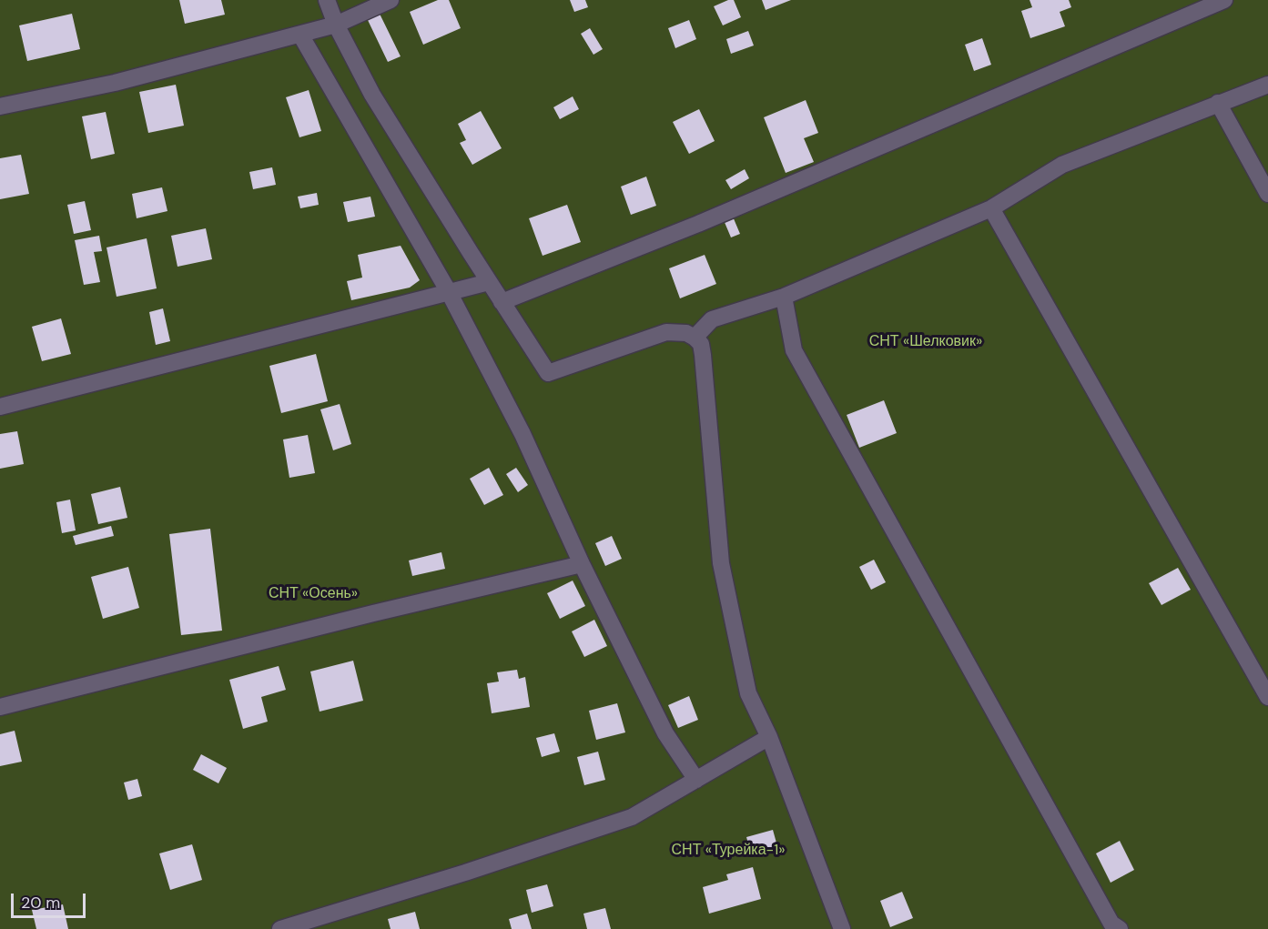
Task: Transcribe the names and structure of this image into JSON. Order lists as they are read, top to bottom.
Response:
{
  "parks": ["СНТ «Шелковик»", "СНТ «Осень»", "СНТ «Турейка-1»"],
  "scale_bar": "20 m"
}
